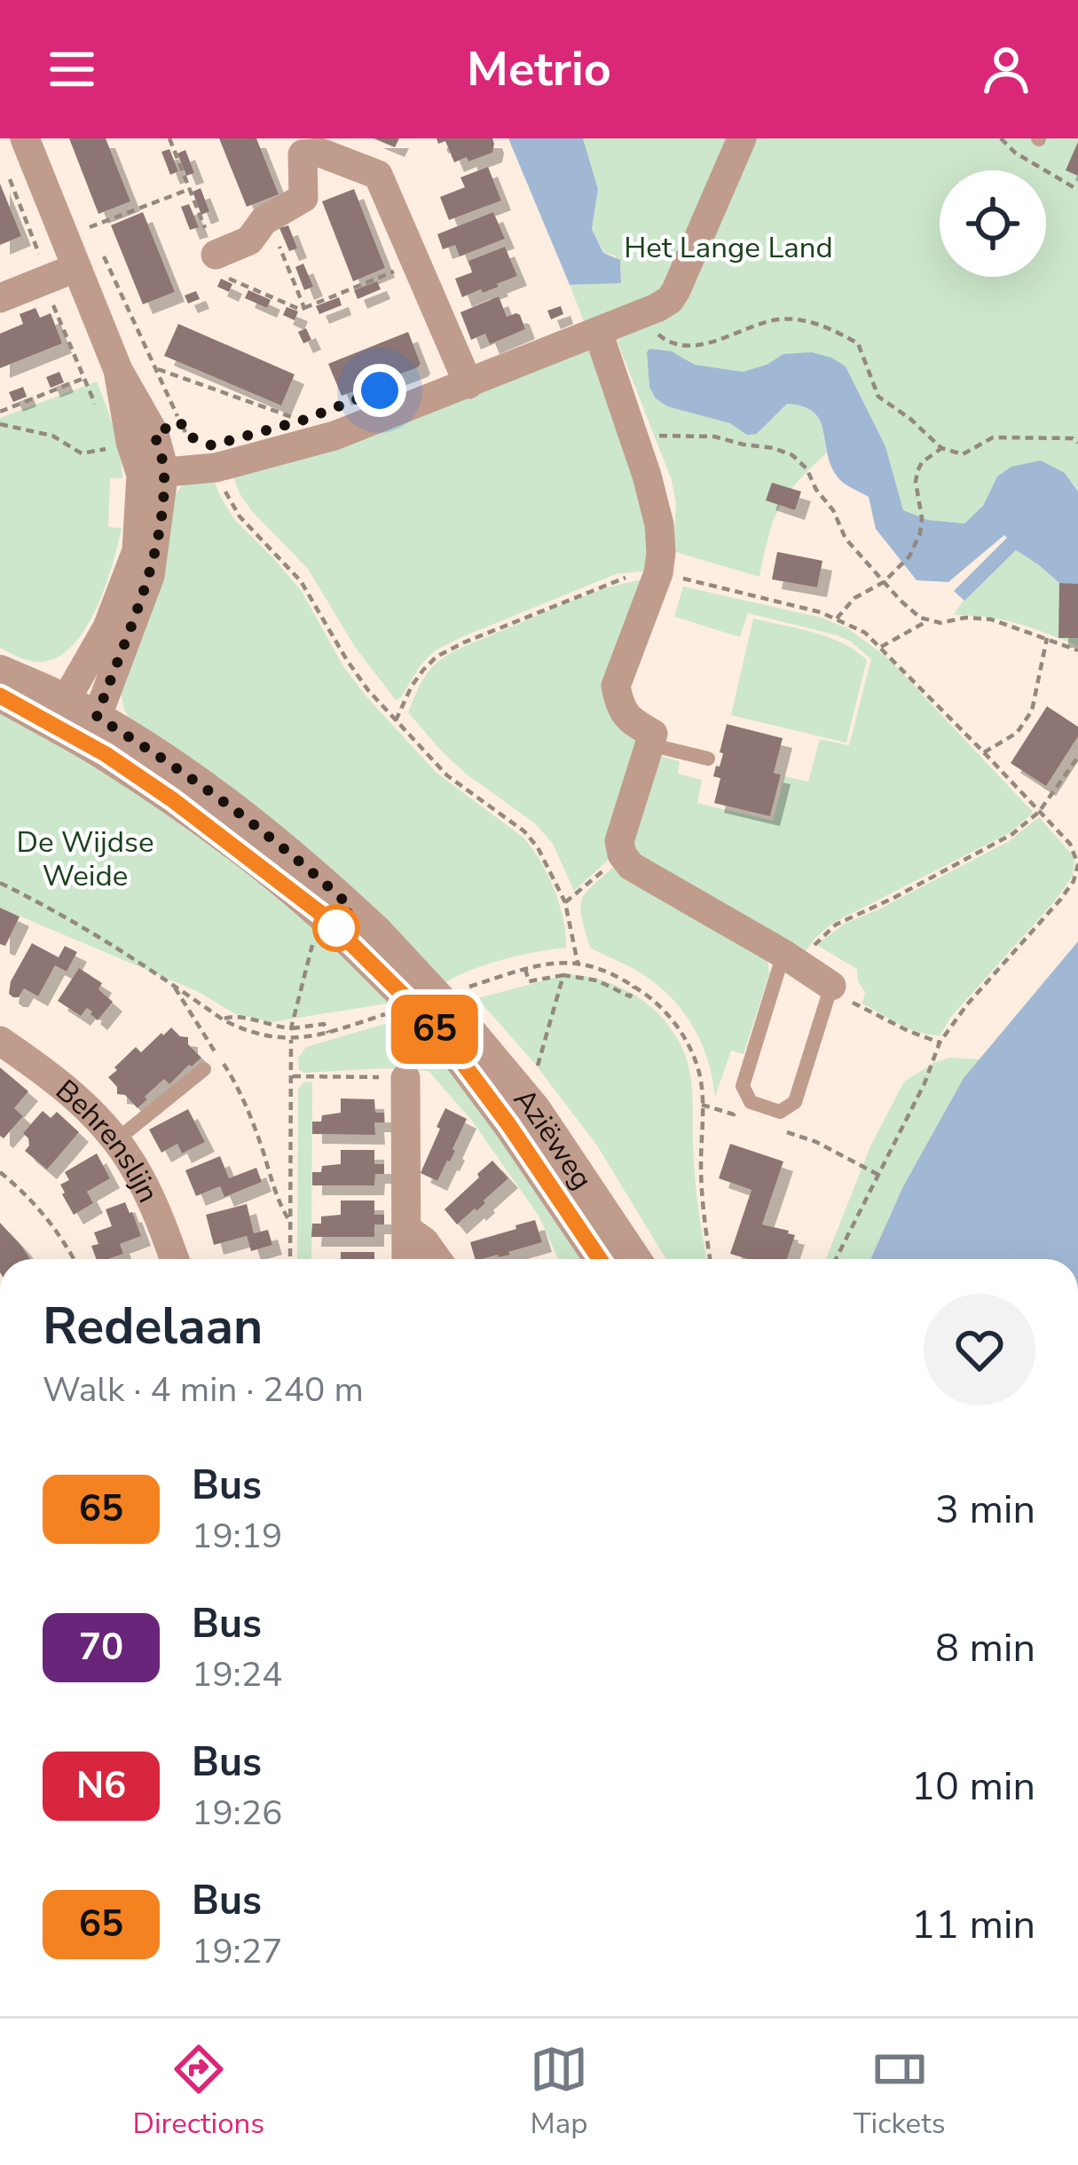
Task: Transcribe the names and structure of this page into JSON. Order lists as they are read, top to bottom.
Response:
{
  "streets": {
    "street": ["Aziëweg", "Behrenslijn"]
  },
  "parks": ["Het Lange Land", "De Wijdse Weide"],
  "lines": ["bus line 65"],
  "page": {
    "header": "Metrio",
    "on_map": "65",
    "heading": ["Redelaan", "Walk · 4 min · 240 m"],
    "list": [
      {
        "mark": "65",
        "name": "Bus",
        "note": "19:19",
        "value": "3 min"
      },
      {
        "mark": "70",
        "name": "Bus",
        "note": "19:24",
        "value": "8 min"
      },
      {
        "mark": "N6",
        "name": "Bus",
        "note": "19:26",
        "value": "10 min"
      },
      {
        "mark": "65",
        "name": "Bus",
        "note": "19:27",
        "value": "11 min"
      }
    ],
    "tabs": ["Directions", "Map", "Tickets"]
  }
}
